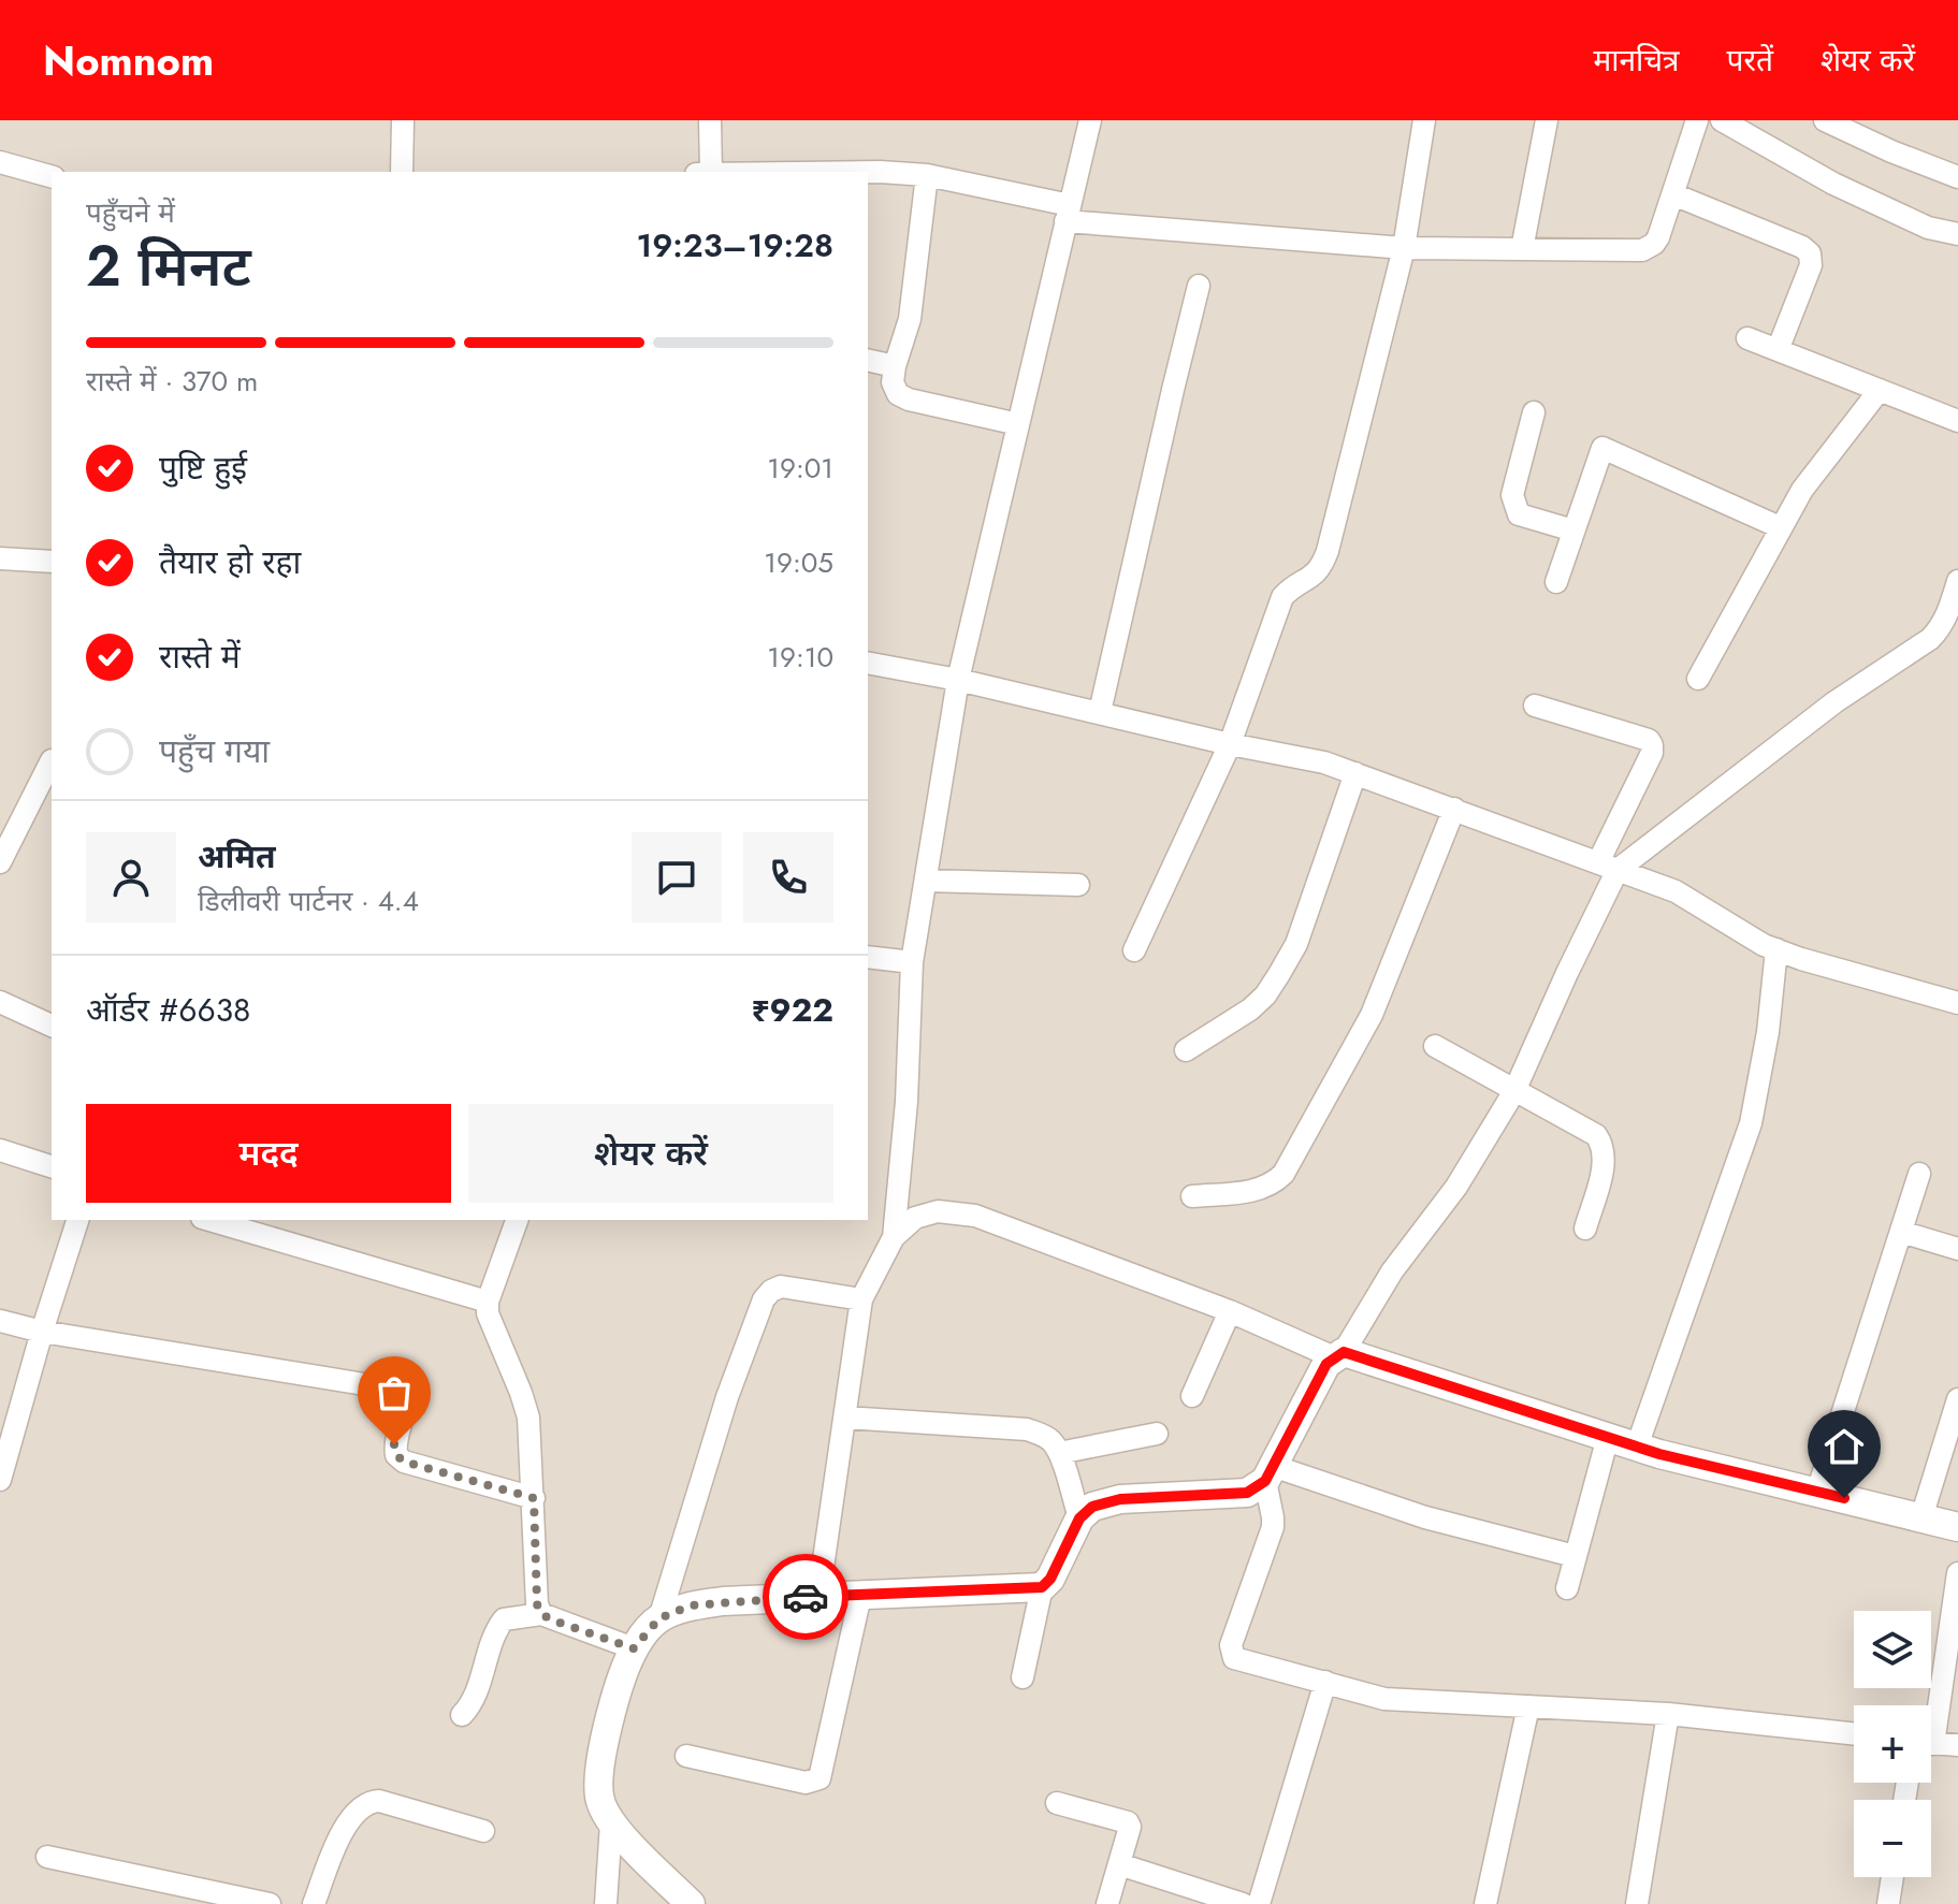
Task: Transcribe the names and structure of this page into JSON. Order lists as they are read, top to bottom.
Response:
{
  "page": {
    "header": "Nomnom",
    "nav": ["मानचित्र", "परतें", "शेयर करें"],
    "heading": ["2 मिनट", "पहुँचने में", "19:23–19:28"],
    "panel": [
      "अमित",
      "डिलीवरी पार्टनर · 4.4",
      "ऑर्डर #6638",
      "₹922"
    ],
    "bar": "रास्ते में · 370 m",
    "list": [
      ["पुष्टि हुई", "19:01"],
      ["तैयार हो रहा", "19:05"],
      ["रास्ते में", "19:10"],
      "पहुँच गया"
    ],
    "buttons": ["मदद", "शेयर करें"],
    "map_buttons": ["+", "−"]
  }
}
